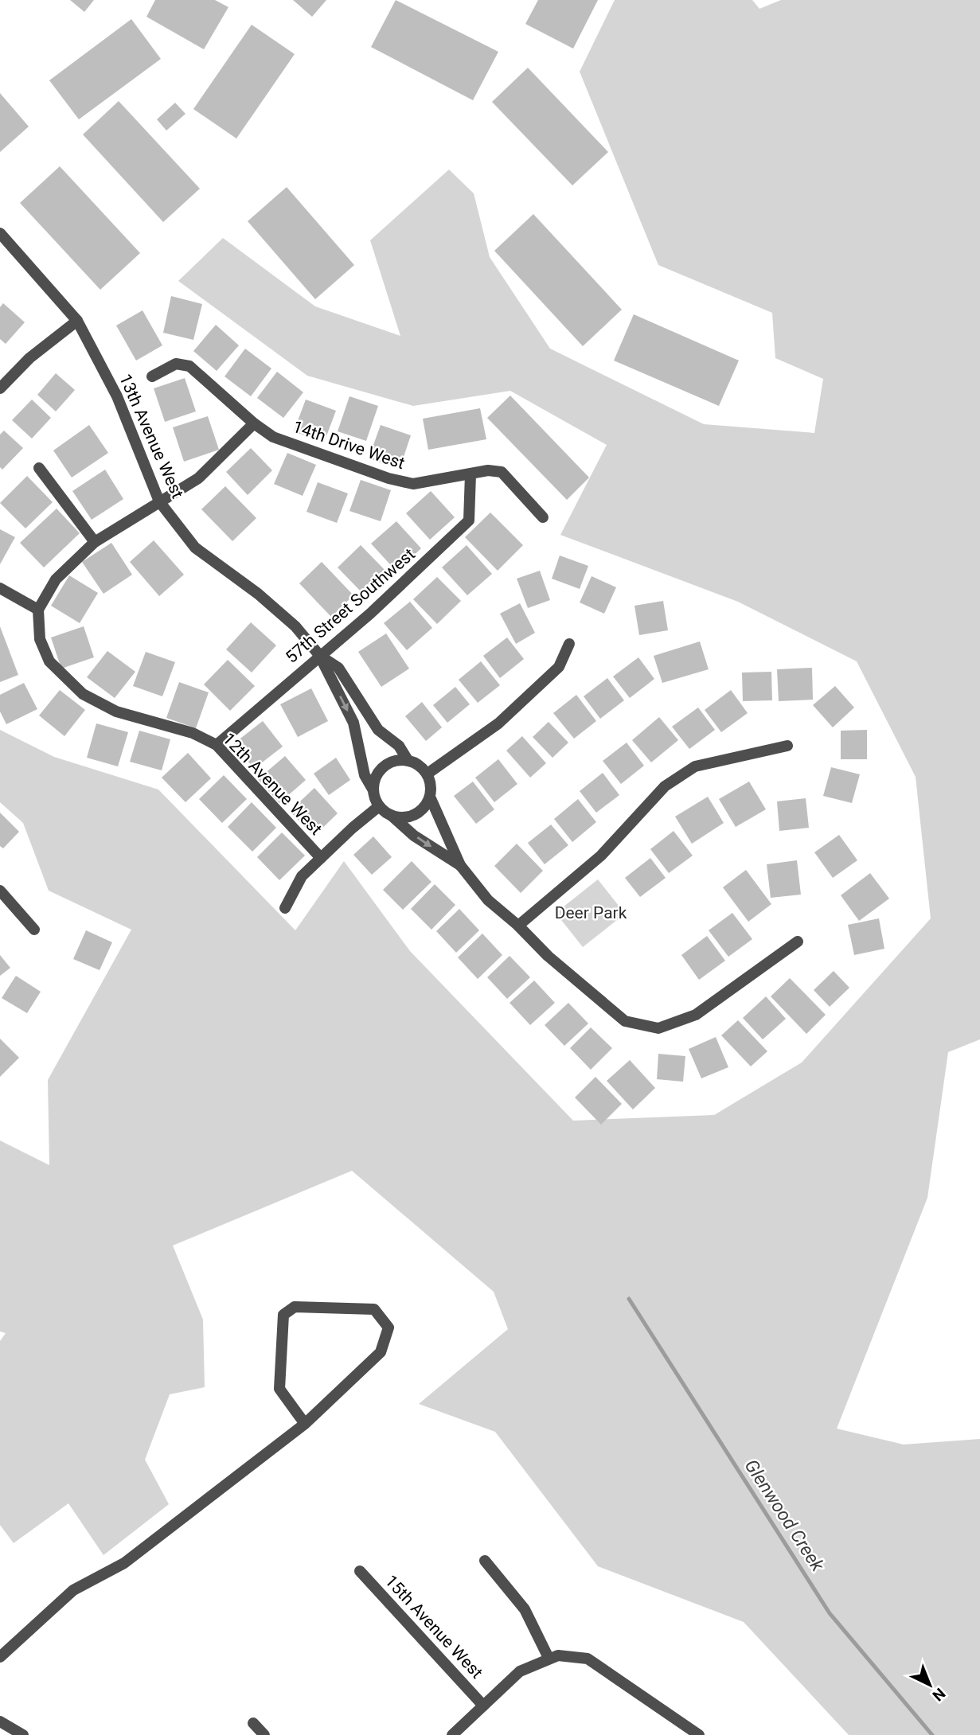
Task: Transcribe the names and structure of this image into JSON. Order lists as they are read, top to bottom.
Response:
{
  "streets": {
    "street": [
      "13th Avenue West",
      "14th Drive West",
      "57th Street Southwest",
      "12th Avenue West",
      "15th Avenue West"
    ]
  },
  "crossings": [
    ["13th Avenue West", "57th Street Southwest"],
    ["14th Drive West", "57th Street Southwest"],
    ["57th Street Southwest", "12th Avenue West"]
  ],
  "water": ["Glenwood Creek"],
  "parks": ["Deer Park"],
  "north": "bottom right"
}
